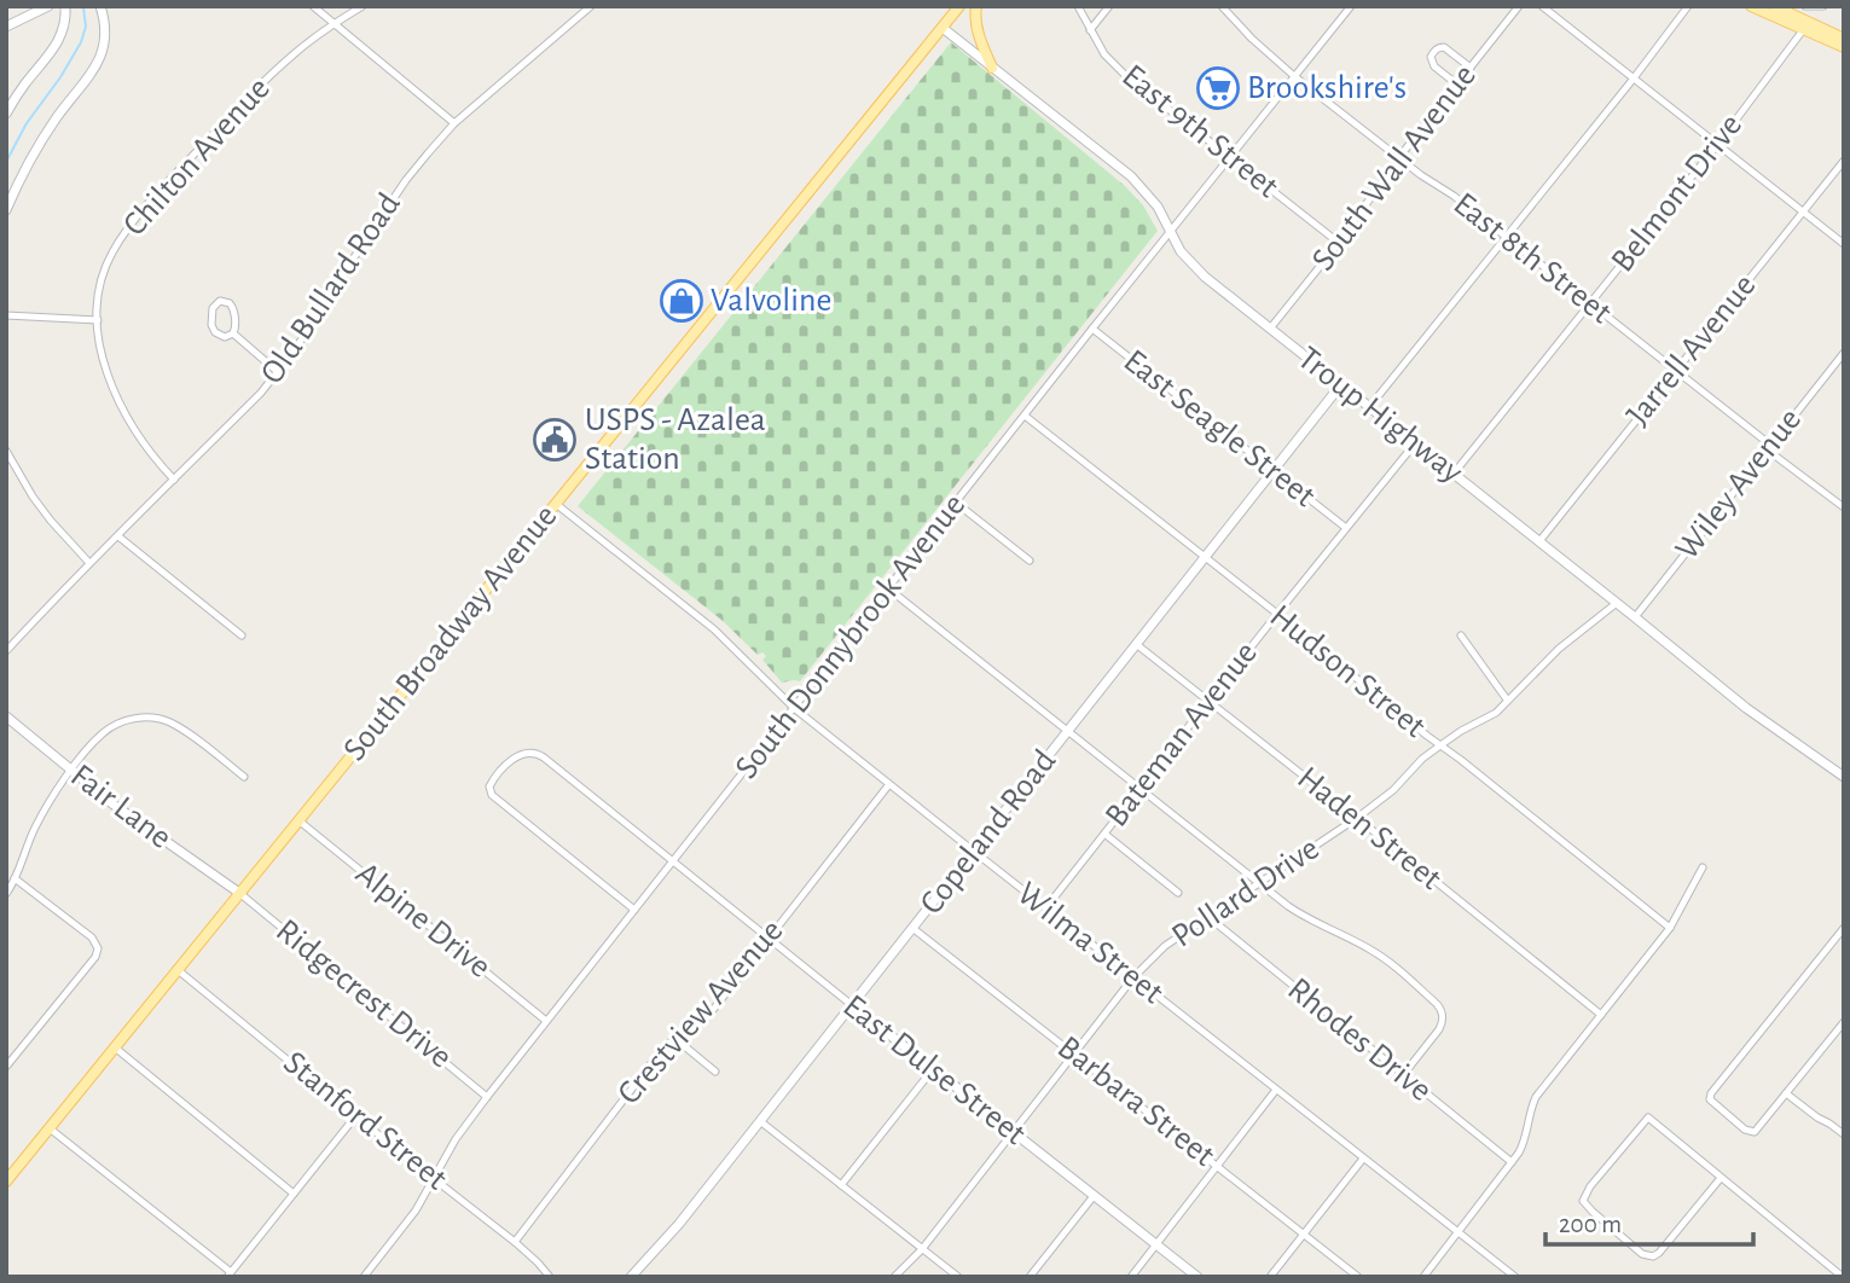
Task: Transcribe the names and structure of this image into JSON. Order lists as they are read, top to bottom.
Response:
{
  "streets": {
    "main road": ["South Broadway Avenue"],
    "street": [
      "East 9th Street",
      "Chilton Avenue",
      "South Wall Avenue",
      "Belmont Drive",
      "East 8th Street",
      "Old Bullard Road",
      "Jarrell Avenue",
      "Troup Highway",
      "East Seagle Street",
      "Wiley Avenue",
      "South Donnybrook Avenue",
      "Hudson Street",
      "Bateman Avenue",
      "Fair Lane",
      "Haden Street",
      "Copeland Road",
      "Pollard Drive",
      "Alpine Drive",
      "Wilma Street",
      "Ridgecrest Drive",
      "Crestview Avenue",
      "Rhodes Drive",
      "East Dulse Street",
      "Barbara Street",
      "Stanford Street"
    ]
  },
  "crossings": [
    ["East 9th Street", "South Wall Avenue"],
    ["East 9th Street", "South Donnybrook Avenue"],
    ["Chilton Avenue", "Old Bullard Road"],
    ["South Wall Avenue", "East 8th Street"],
    ["South Wall Avenue", "Troup Highway"],
    ["Belmont Drive", "East 8th Street"],
    ["Belmont Drive", "Troup Highway"],
    ["East 8th Street", "Jarrell Avenue"],
    ["East 8th Street", "Wiley Avenue"],
    ["East 8th Street", "South Donnybrook Avenue"],
    ["Jarrell Avenue", "Troup Highway"],
    ["Troup Highway", "Wiley Avenue"],
    ["Troup Highway", "South Broadway Avenue"],
    ["Troup Highway", "South Donnybrook Avenue"],
    ["Troup Highway", "Bateman Avenue"],
    ["Troup Highway", "Copeland Road"],
    ["Troup Highway", "Pollard Drive"],
    ["East Seagle Street", "South Donnybrook Avenue"],
    ["East Seagle Street", "Bateman Avenue"],
    ["East Seagle Street", "Copeland Road"],
    ["South Broadway Avenue", "Fair Lane"],
    ["South Broadway Avenue", "Alpine Drive"],
    ["South Broadway Avenue", "Wilma Street"],
    ["South Broadway Avenue", "Ridgecrest Drive"],
    ["South Broadway Avenue", "Stanford Street"],
    ["South Donnybrook Avenue", "Hudson Street"],
    ["South Donnybrook Avenue", "Alpine Drive"],
    ["South Donnybrook Avenue", "Wilma Street"],
    ["South Donnybrook Avenue", "Ridgecrest Drive"],
    ["South Donnybrook Avenue", "East Dulse Street"],
    ["South Donnybrook Avenue", "Stanford Street"],
    ["Hudson Street", "Bateman Avenue"],
    ["Hudson Street", "Copeland Road"],
    ["Hudson Street", "Pollard Drive"],
    ["Bateman Avenue", "Haden Street"],
    ["Bateman Avenue", "Wilma Street"],
    ["Fair Lane", "Ridgecrest Drive"],
    ["Haden Street", "Copeland Road"],
    ["Haden Street", "Pollard Drive"],
    ["Copeland Road", "Wilma Street"],
    ["Copeland Road", "East Dulse Street"],
    ["Copeland Road", "Barbara Street"],
    ["Pollard Drive", "Wilma Street"],
    ["Pollard Drive", "Rhodes Drive"],
    ["Pollard Drive", "East Dulse Street"],
    ["Pollard Drive", "Barbara Street"],
    ["Wilma Street", "Crestview Avenue"],
    ["Crestview Avenue", "East Dulse Street"],
    ["Crestview Avenue", "Stanford Street"]
  ],
  "places": {
    "supermarket": ["Brookshire's"],
    "shop": ["Valvoline"],
    "public building": ["USPS - Azalea Station"]
  },
  "scale_bar": "200 m"
}
